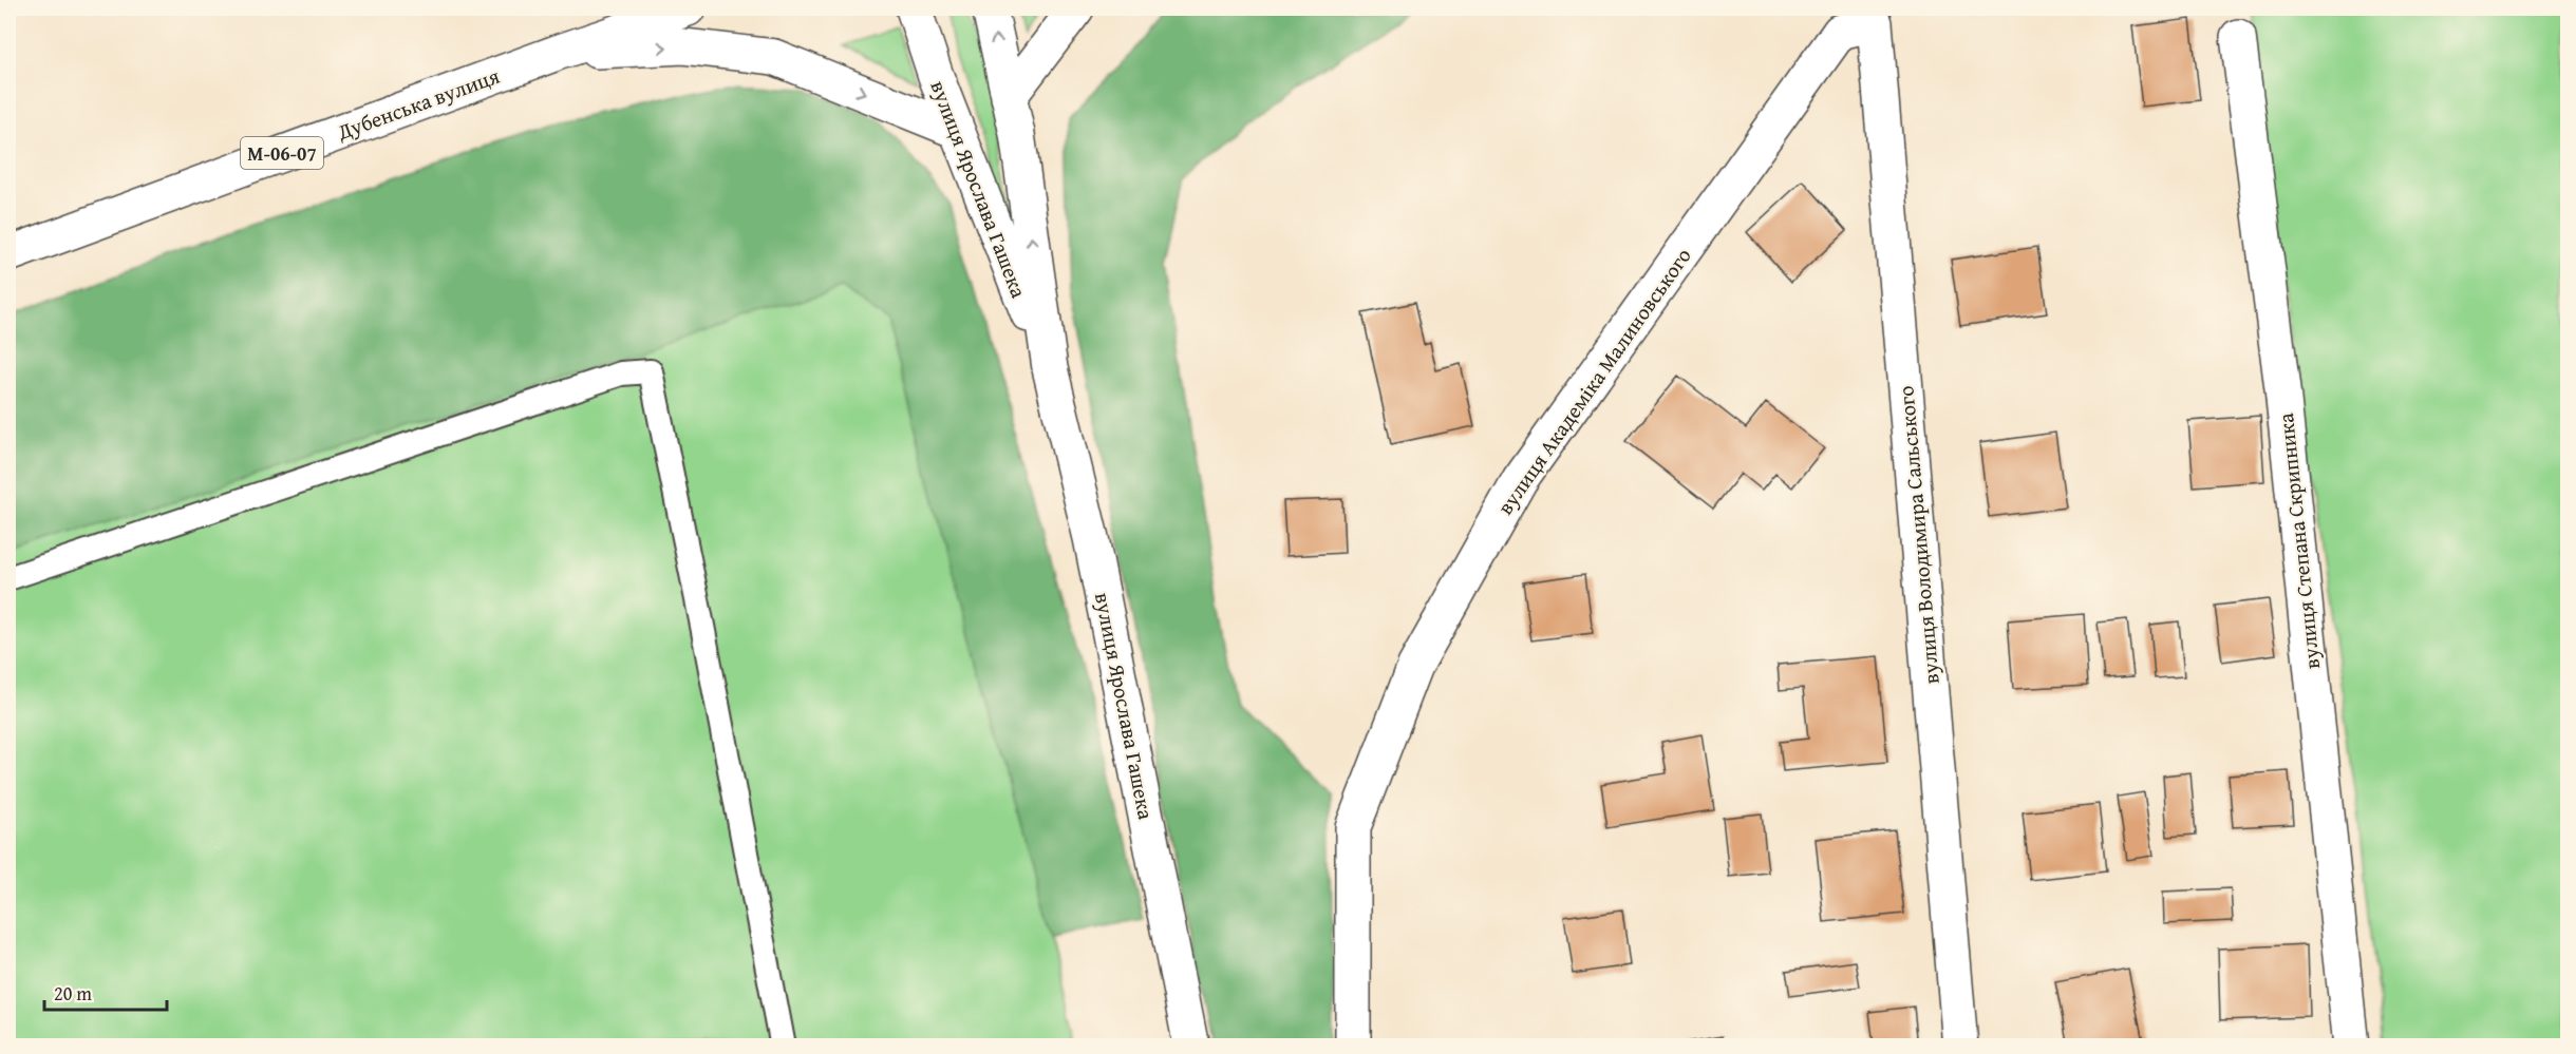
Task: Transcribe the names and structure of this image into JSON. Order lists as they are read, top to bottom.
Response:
{
  "streets": {
    "street": [
      "Дубенська вулиця",
      "М-06-07",
      "вулиця Ярослава Гашека",
      "вулиця Академіка Малиновського",
      "вулиця Володимира Сальського",
      "вулиця Степана Скрипника"
    ]
  },
  "crossings": [
    ["вулиця Академіка Малиновського", "вулиця Володимира Сальського"]
  ],
  "scale_bar": "20 m"
}
